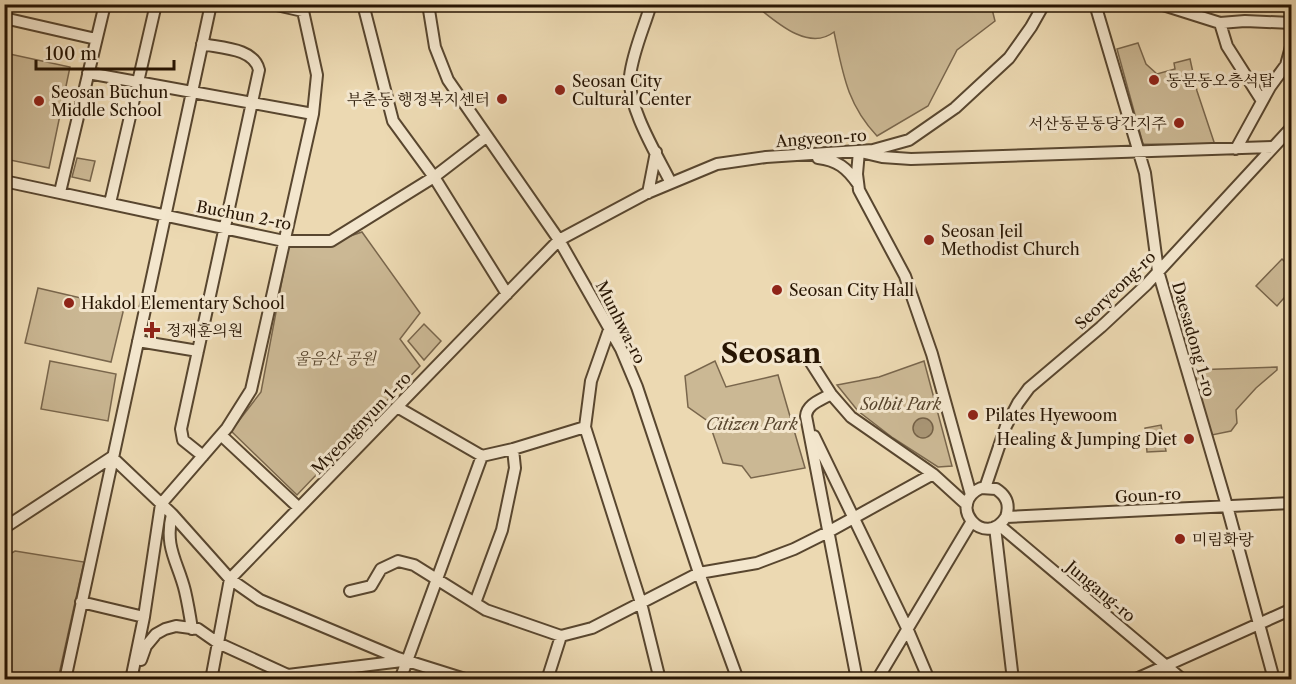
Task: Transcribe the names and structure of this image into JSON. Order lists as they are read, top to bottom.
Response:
{
  "streets": {
    "street": [
      "Angyeon-ro",
      "Buchun 2-ro",
      "Seoryeong-ro",
      "Munhwa-ro",
      "Daesadong 1-ro",
      "Myeongnyun 1-ro",
      "Goun-ro",
      "Jungang-ro"
    ]
  },
  "crossings": [
    ["Angyeon-ro", "Munhwa-ro"],
    ["Angyeon-ro", "Myeongnyun 1-ro"],
    ["Buchun 2-ro", "Munhwa-ro"],
    ["Seoryeong-ro", "Daesadong 1-ro"],
    ["Seoryeong-ro", "Goun-ro"],
    ["Seoryeong-ro", "Jungang-ro"],
    ["Munhwa-ro", "Myeongnyun 1-ro"],
    ["Daesadong 1-ro", "Goun-ro"],
    ["Goun-ro", "Jungang-ro"]
  ],
  "districts": ["Seosan"],
  "parks": ["울음산 공원", "Solbit Park", "Citizen Park"],
  "places": {
    "other": [
      "동문동오층석탑",
      "Seosan City Cultural Center",
      "부춘동 행정복지센터",
      "Seosan Buchun Middle School",
      "서산동문동당간지주",
      "Seosan Jeil Methodist Church",
      "Seosan City Hall",
      "Hakdol Elementary School",
      "Pilates Hyewoom",
      "Healing & Jumping Diet",
      "미림화랑"
    ],
    "health": ["정재훈의원"]
  },
  "scale_bar": "100 m"
}
